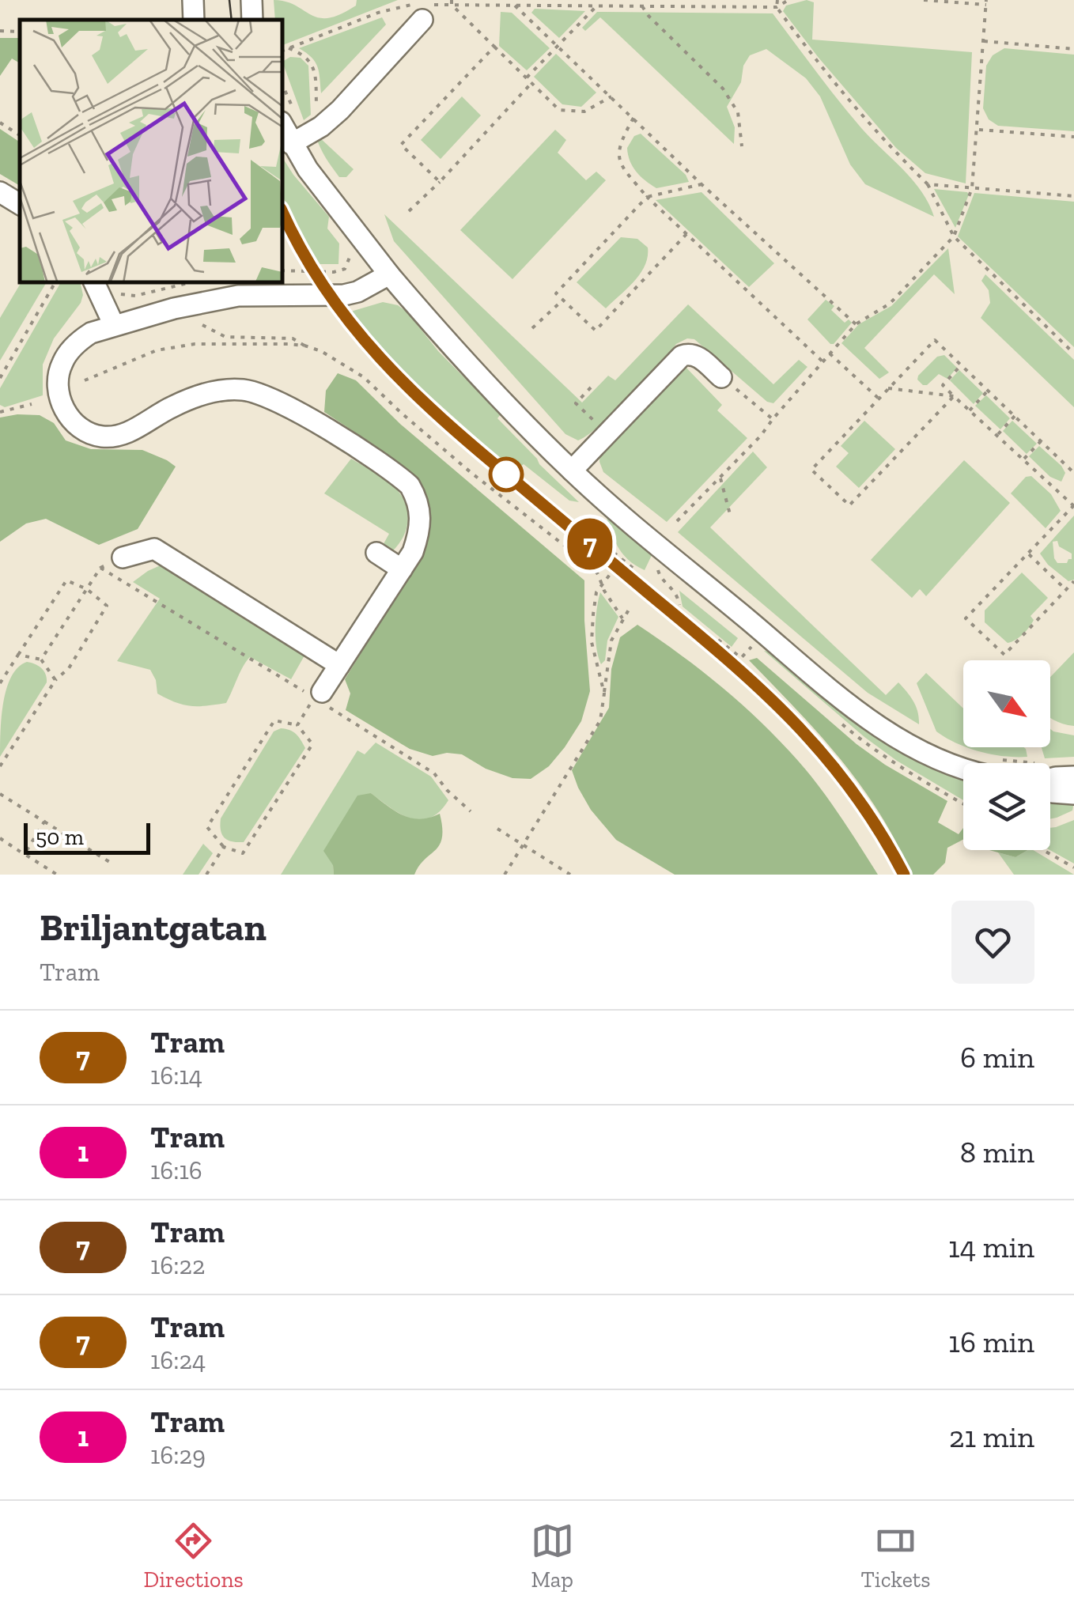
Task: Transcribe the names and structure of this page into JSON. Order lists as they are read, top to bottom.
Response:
{
  "lines": ["tram line 7"],
  "scale_bar": "50 m",
  "north": "bottom right",
  "page": {
    "on_map": "7",
    "scale": "50 m",
    "heading": ["Briljantgatan", "Tram"],
    "list": [
      {
        "mark": "7",
        "name": "Tram",
        "note": "16:14",
        "value": "6 min"
      },
      {
        "mark": "1",
        "name": "Tram",
        "note": "16:16",
        "value": "8 min"
      },
      {
        "mark": "7",
        "name": "Tram",
        "note": "16:22",
        "value": "14 min"
      },
      {
        "mark": "7",
        "name": "Tram",
        "note": "16:24",
        "value": "16 min"
      },
      {
        "mark": "1",
        "name": "Tram",
        "note": "16:29",
        "value": "21 min"
      }
    ],
    "tabs": ["Directions", "Map", "Tickets"]
  }
}
